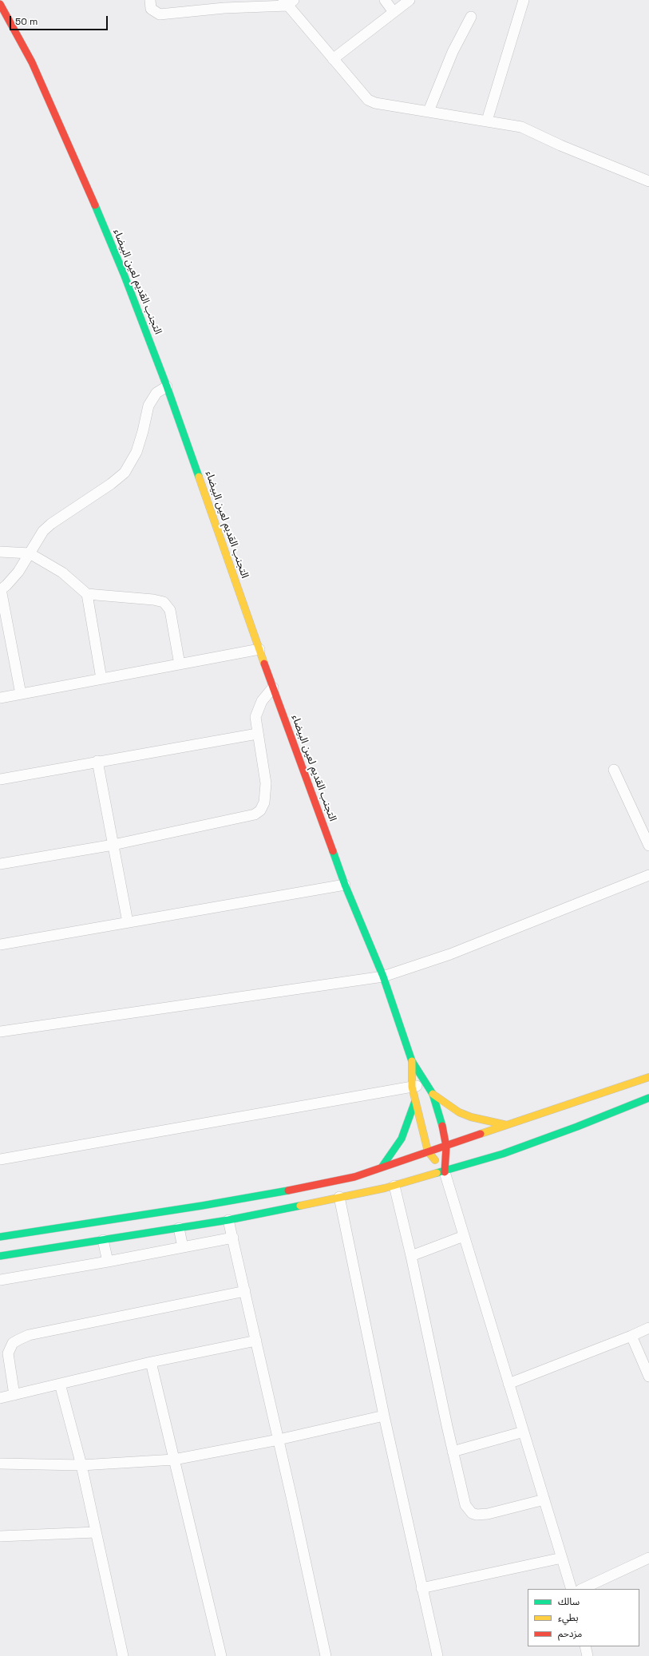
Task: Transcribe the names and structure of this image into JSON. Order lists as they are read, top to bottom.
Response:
{
  "streets": {
    "main road": ["التجنب القديم لعين البيضاء"]
  },
  "legend": ["سالك", "بطيء", "مزدحم"],
  "scale_bar": "50 m"
}
